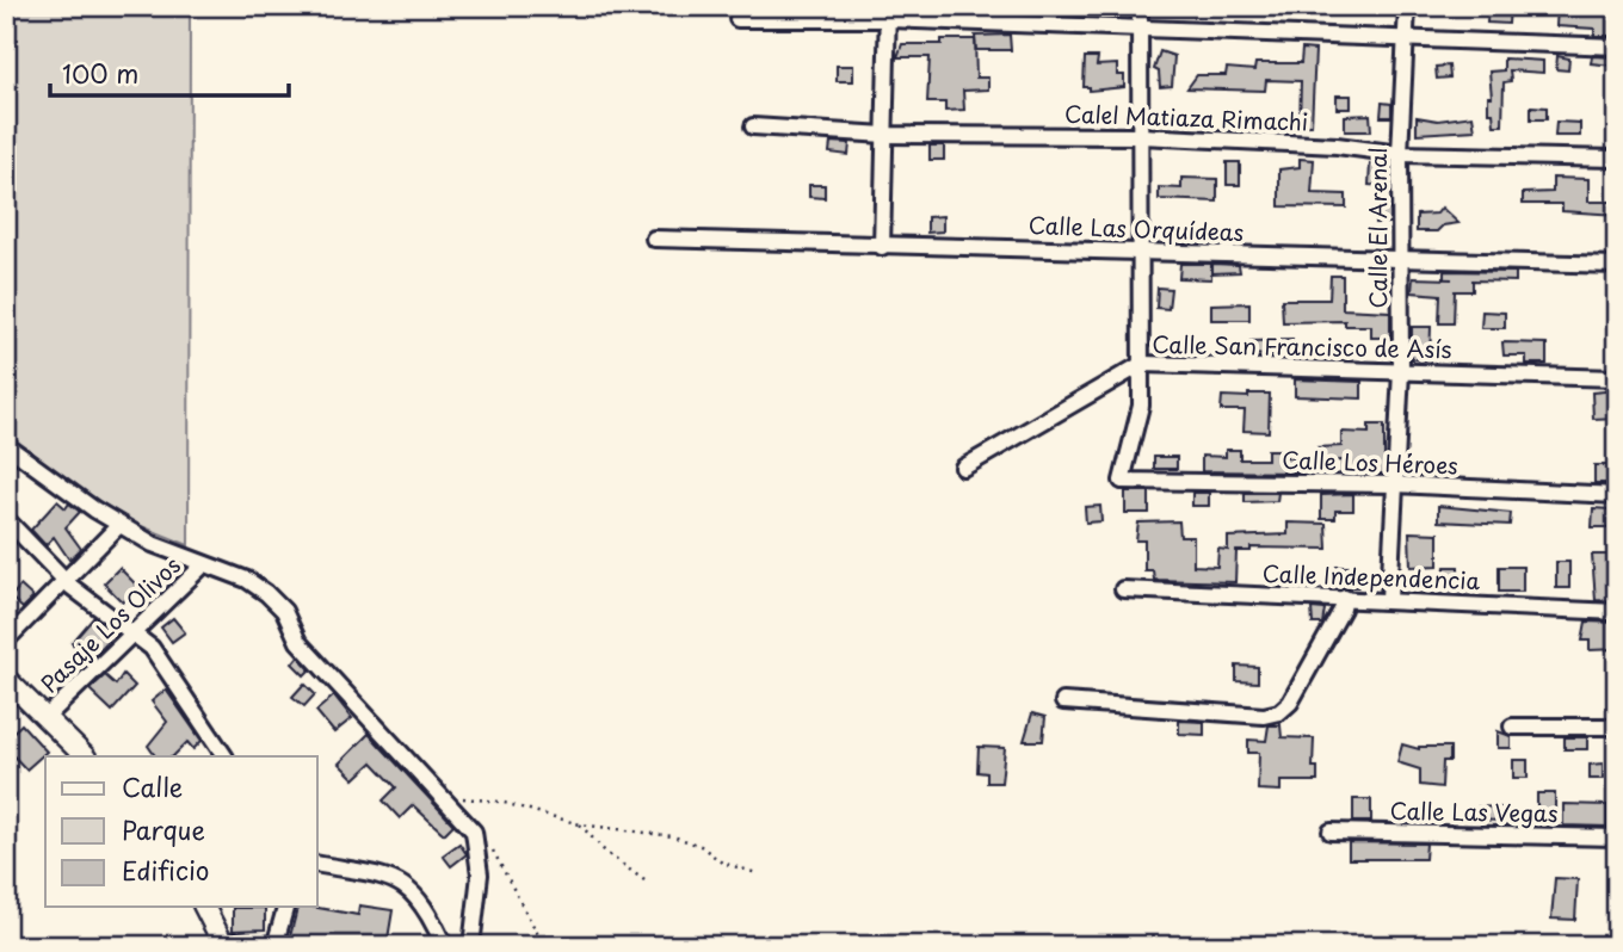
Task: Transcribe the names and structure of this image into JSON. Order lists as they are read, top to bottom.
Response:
{
  "streets": {
    "street": [
      "Calel Matiaza Rimachi",
      "Calle Las Orquídeas",
      "Calle El Arenal",
      "Calle San Francisco de Asís",
      "Calle Los Héroes",
      "Calle Independencia",
      "Pasaje Los Olivos",
      "Calle Las Vegas"
    ]
  },
  "crossings": [
    ["Calel Matiaza Rimachi", "Calle El Arenal"],
    ["Calle Las Orquídeas", "Calle El Arenal"],
    ["Calle El Arenal", "Calle San Francisco de Asís"],
    ["Calle El Arenal", "Calle Los Héroes"],
    ["Calle El Arenal", "Calle Independencia"],
    ["Calle San Francisco de Asís", "Calle Los Héroes"]
  ],
  "legend": ["Calle", "Parque", "Edificio"],
  "scale_bar": "100 m"
}
